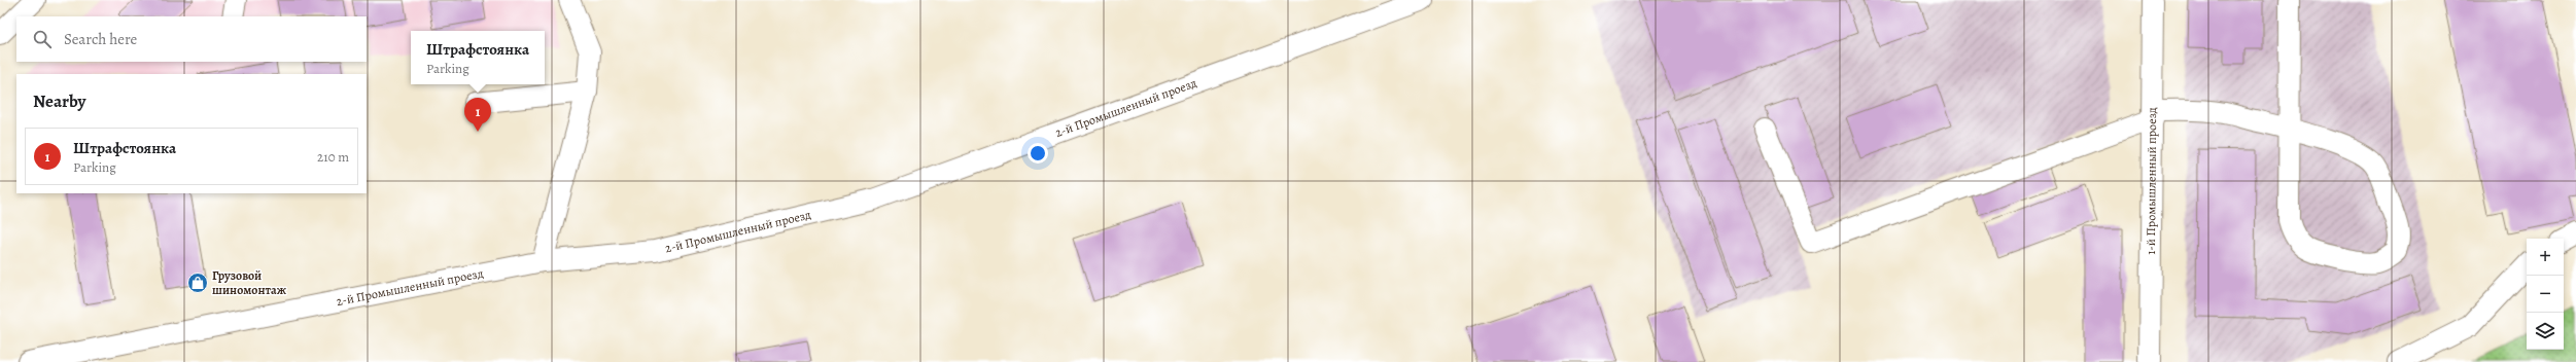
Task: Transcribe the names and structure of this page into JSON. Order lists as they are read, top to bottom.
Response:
{
  "streets": {
    "street": ["2-й Промышленный проезд", "1-й Промышленный проезд"]
  },
  "places": {
    "shop": ["Грузовой шиномонтаж"]
  },
  "page": {
    "search": "Search here",
    "popup": ["Штрафстоянка", "Parking"],
    "heading": "Nearby",
    "pins": "1",
    "list": [
      {
        "mark": "1",
        "name": "Штрафстоянка",
        "note": "Parking",
        "value": "210 m"
      }
    ],
    "map_buttons": ["+", "−"]
  }
}
